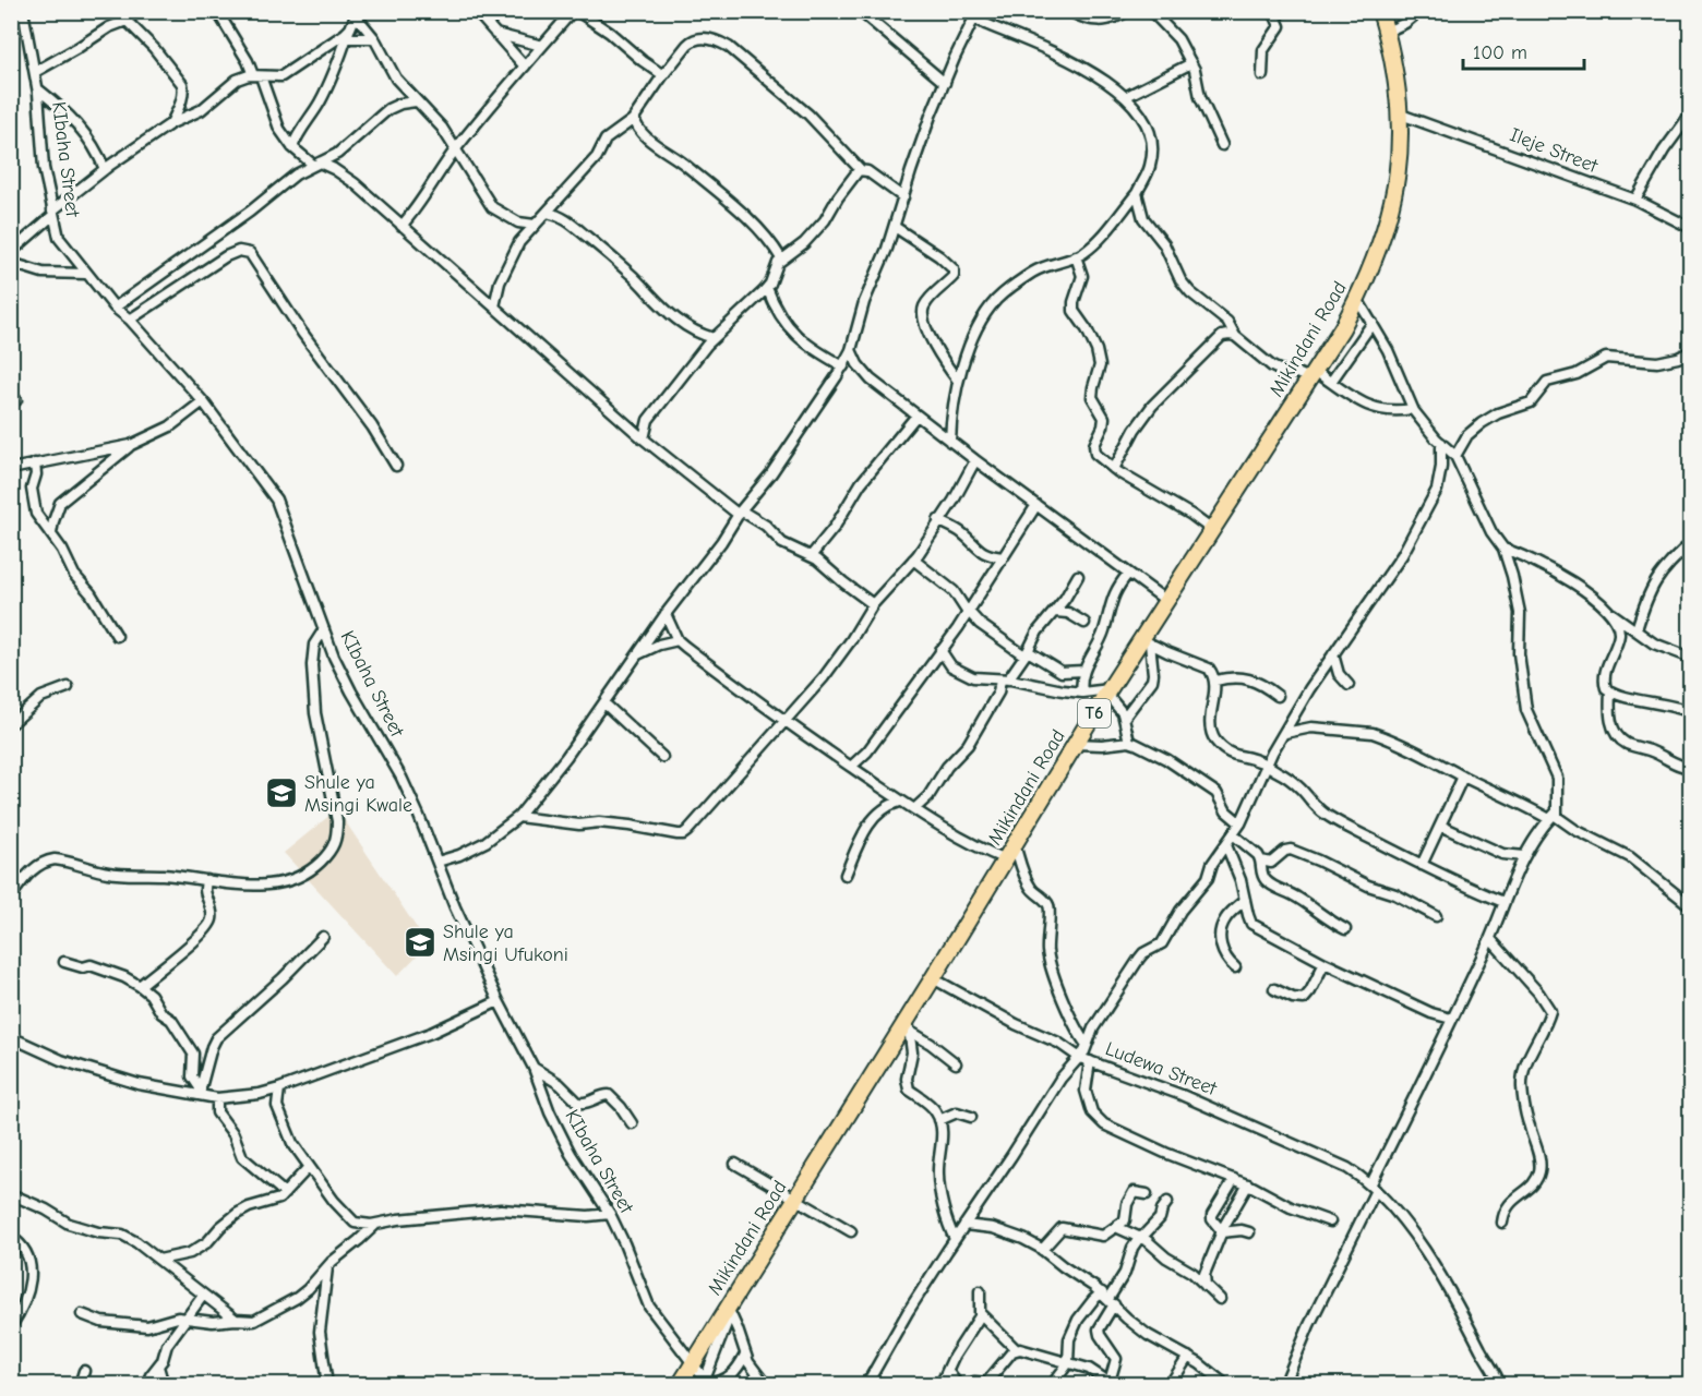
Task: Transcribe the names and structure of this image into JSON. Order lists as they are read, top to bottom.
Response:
{
  "streets": {
    "highway": ["Mikindani Road", "T6"],
    "street": ["Ileje Street", "KIbaha Street", "Ludewa Street"]
  },
  "crossings": [
    ["Ileje Street", "Mikindani Road"],
    ["KIbaha Street", "Mikindani Road"],
    ["Mikindani Road", "Ludewa Street"]
  ],
  "places": {
    "school or university": ["Shule ya Msingi Kwale", "Shule ya Msingi Ufukoni"]
  },
  "scale_bar": "100 m"
}
